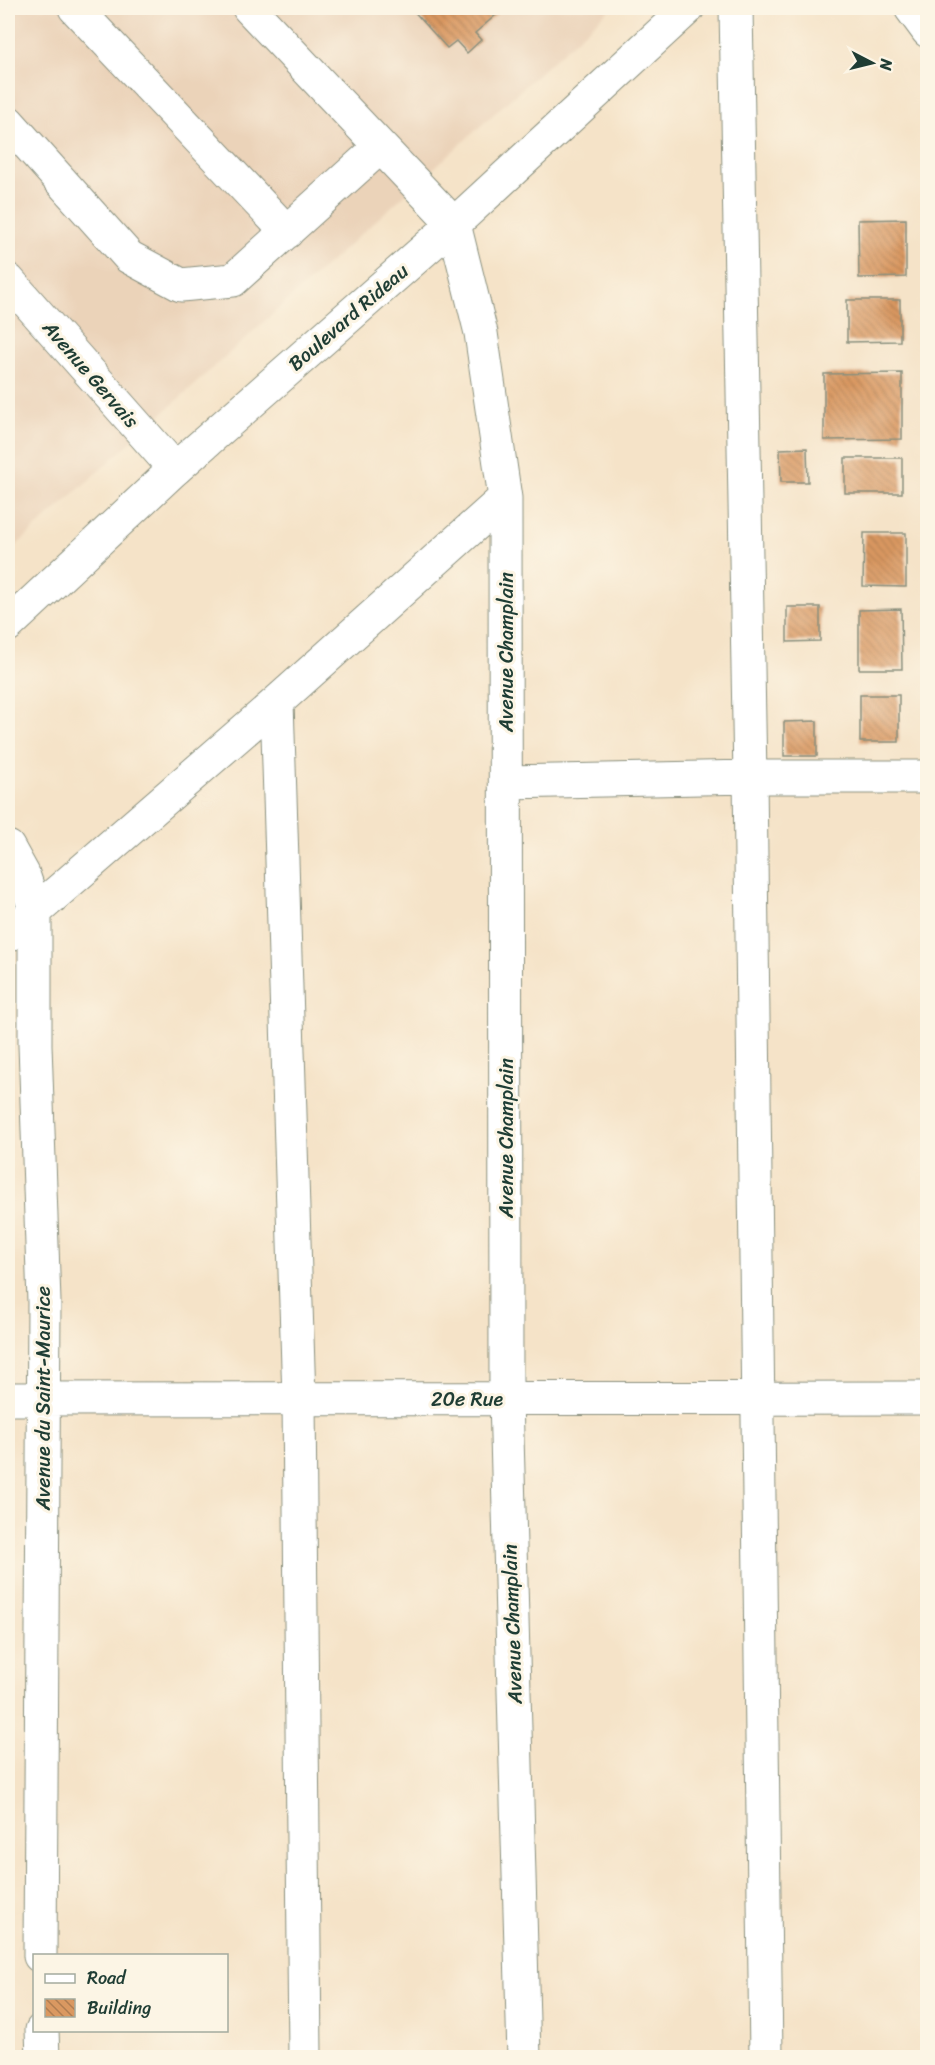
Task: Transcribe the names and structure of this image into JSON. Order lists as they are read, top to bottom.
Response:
{
  "streets": {
    "street": [
      "Boulevard Rideau",
      "Avenue Gervais",
      "Avenue Champlain",
      "Avenue du Saint-Maurice",
      "20e Rue"
    ]
  },
  "crossings": [
    ["Boulevard Rideau", "Avenue Gervais"],
    ["Boulevard Rideau", "Avenue Champlain"],
    ["Avenue Champlain", "20e Rue"],
    ["Avenue du Saint-Maurice", "20e Rue"]
  ],
  "legend": ["Road", "Building"],
  "north": "right"
}
